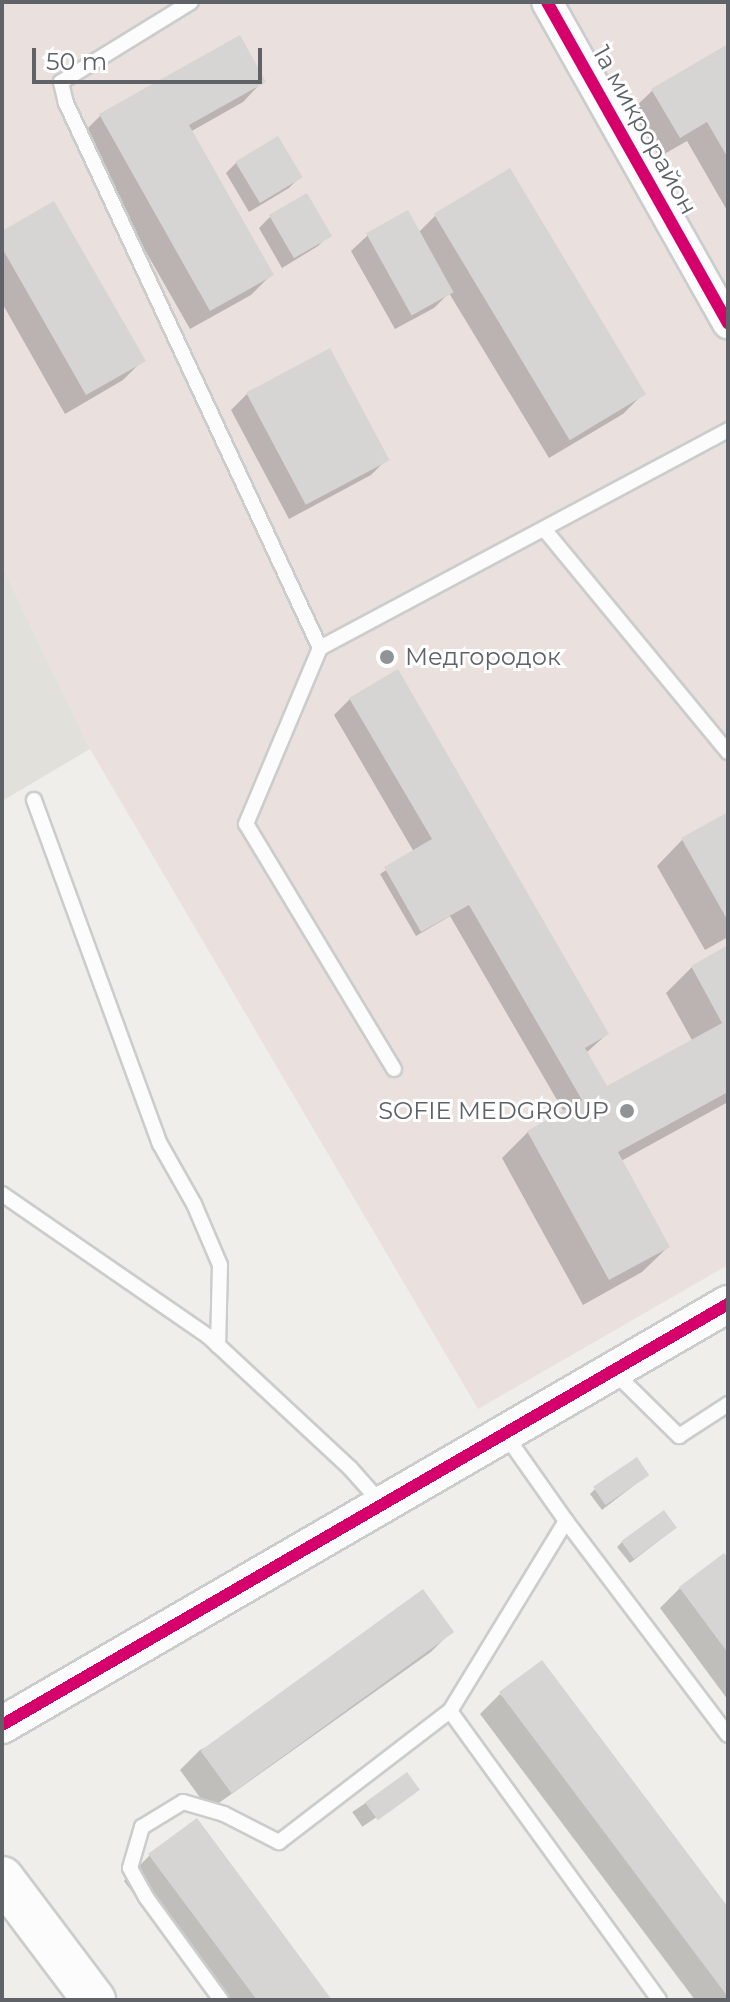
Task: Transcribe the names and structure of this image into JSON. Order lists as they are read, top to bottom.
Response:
{
  "streets": {
    "street": ["1а микрорайон"]
  },
  "places": ["Медгородок", "SOFIE MEDGROUP"],
  "scale_bar": "50 m"
}
